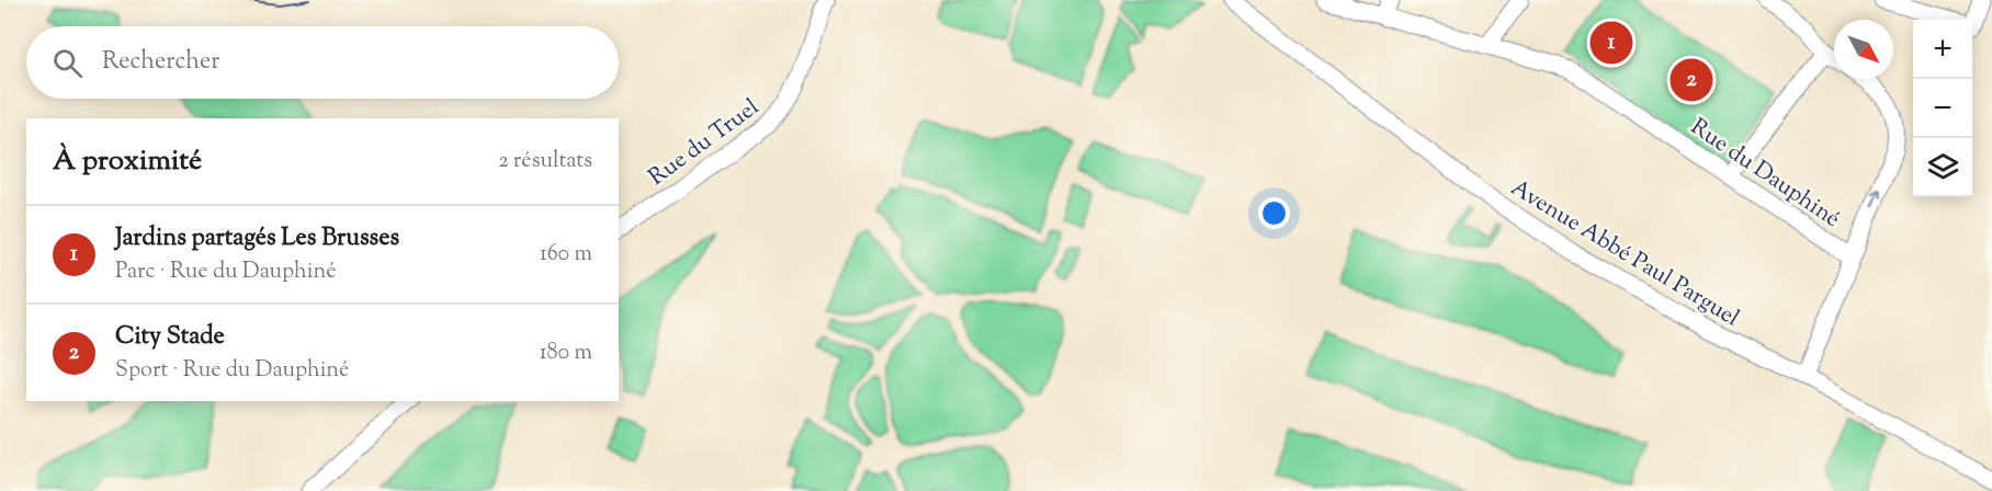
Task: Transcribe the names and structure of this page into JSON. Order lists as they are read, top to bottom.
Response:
{
  "streets": {
    "street": ["Rue du Truel", "Rue du Dauphiné", "Avenue Abbé Paul Parguel"]
  },
  "north": "bottom right",
  "page": {
    "pins": ["1", "2"],
    "map_buttons": ["+", "−"],
    "search": "Rechercher",
    "heading": ["À proximité", "2 résultats"],
    "list": [
      {
        "mark": "1",
        "name": "Jardins partagés Les Brusses",
        "note": "Parc · Rue du Dauphiné",
        "value": "160 m"
      },
      {
        "mark": "2",
        "name": "City Stade",
        "note": "Sport · Rue du Dauphiné",
        "value": "180 m"
      }
    ]
  }
}
